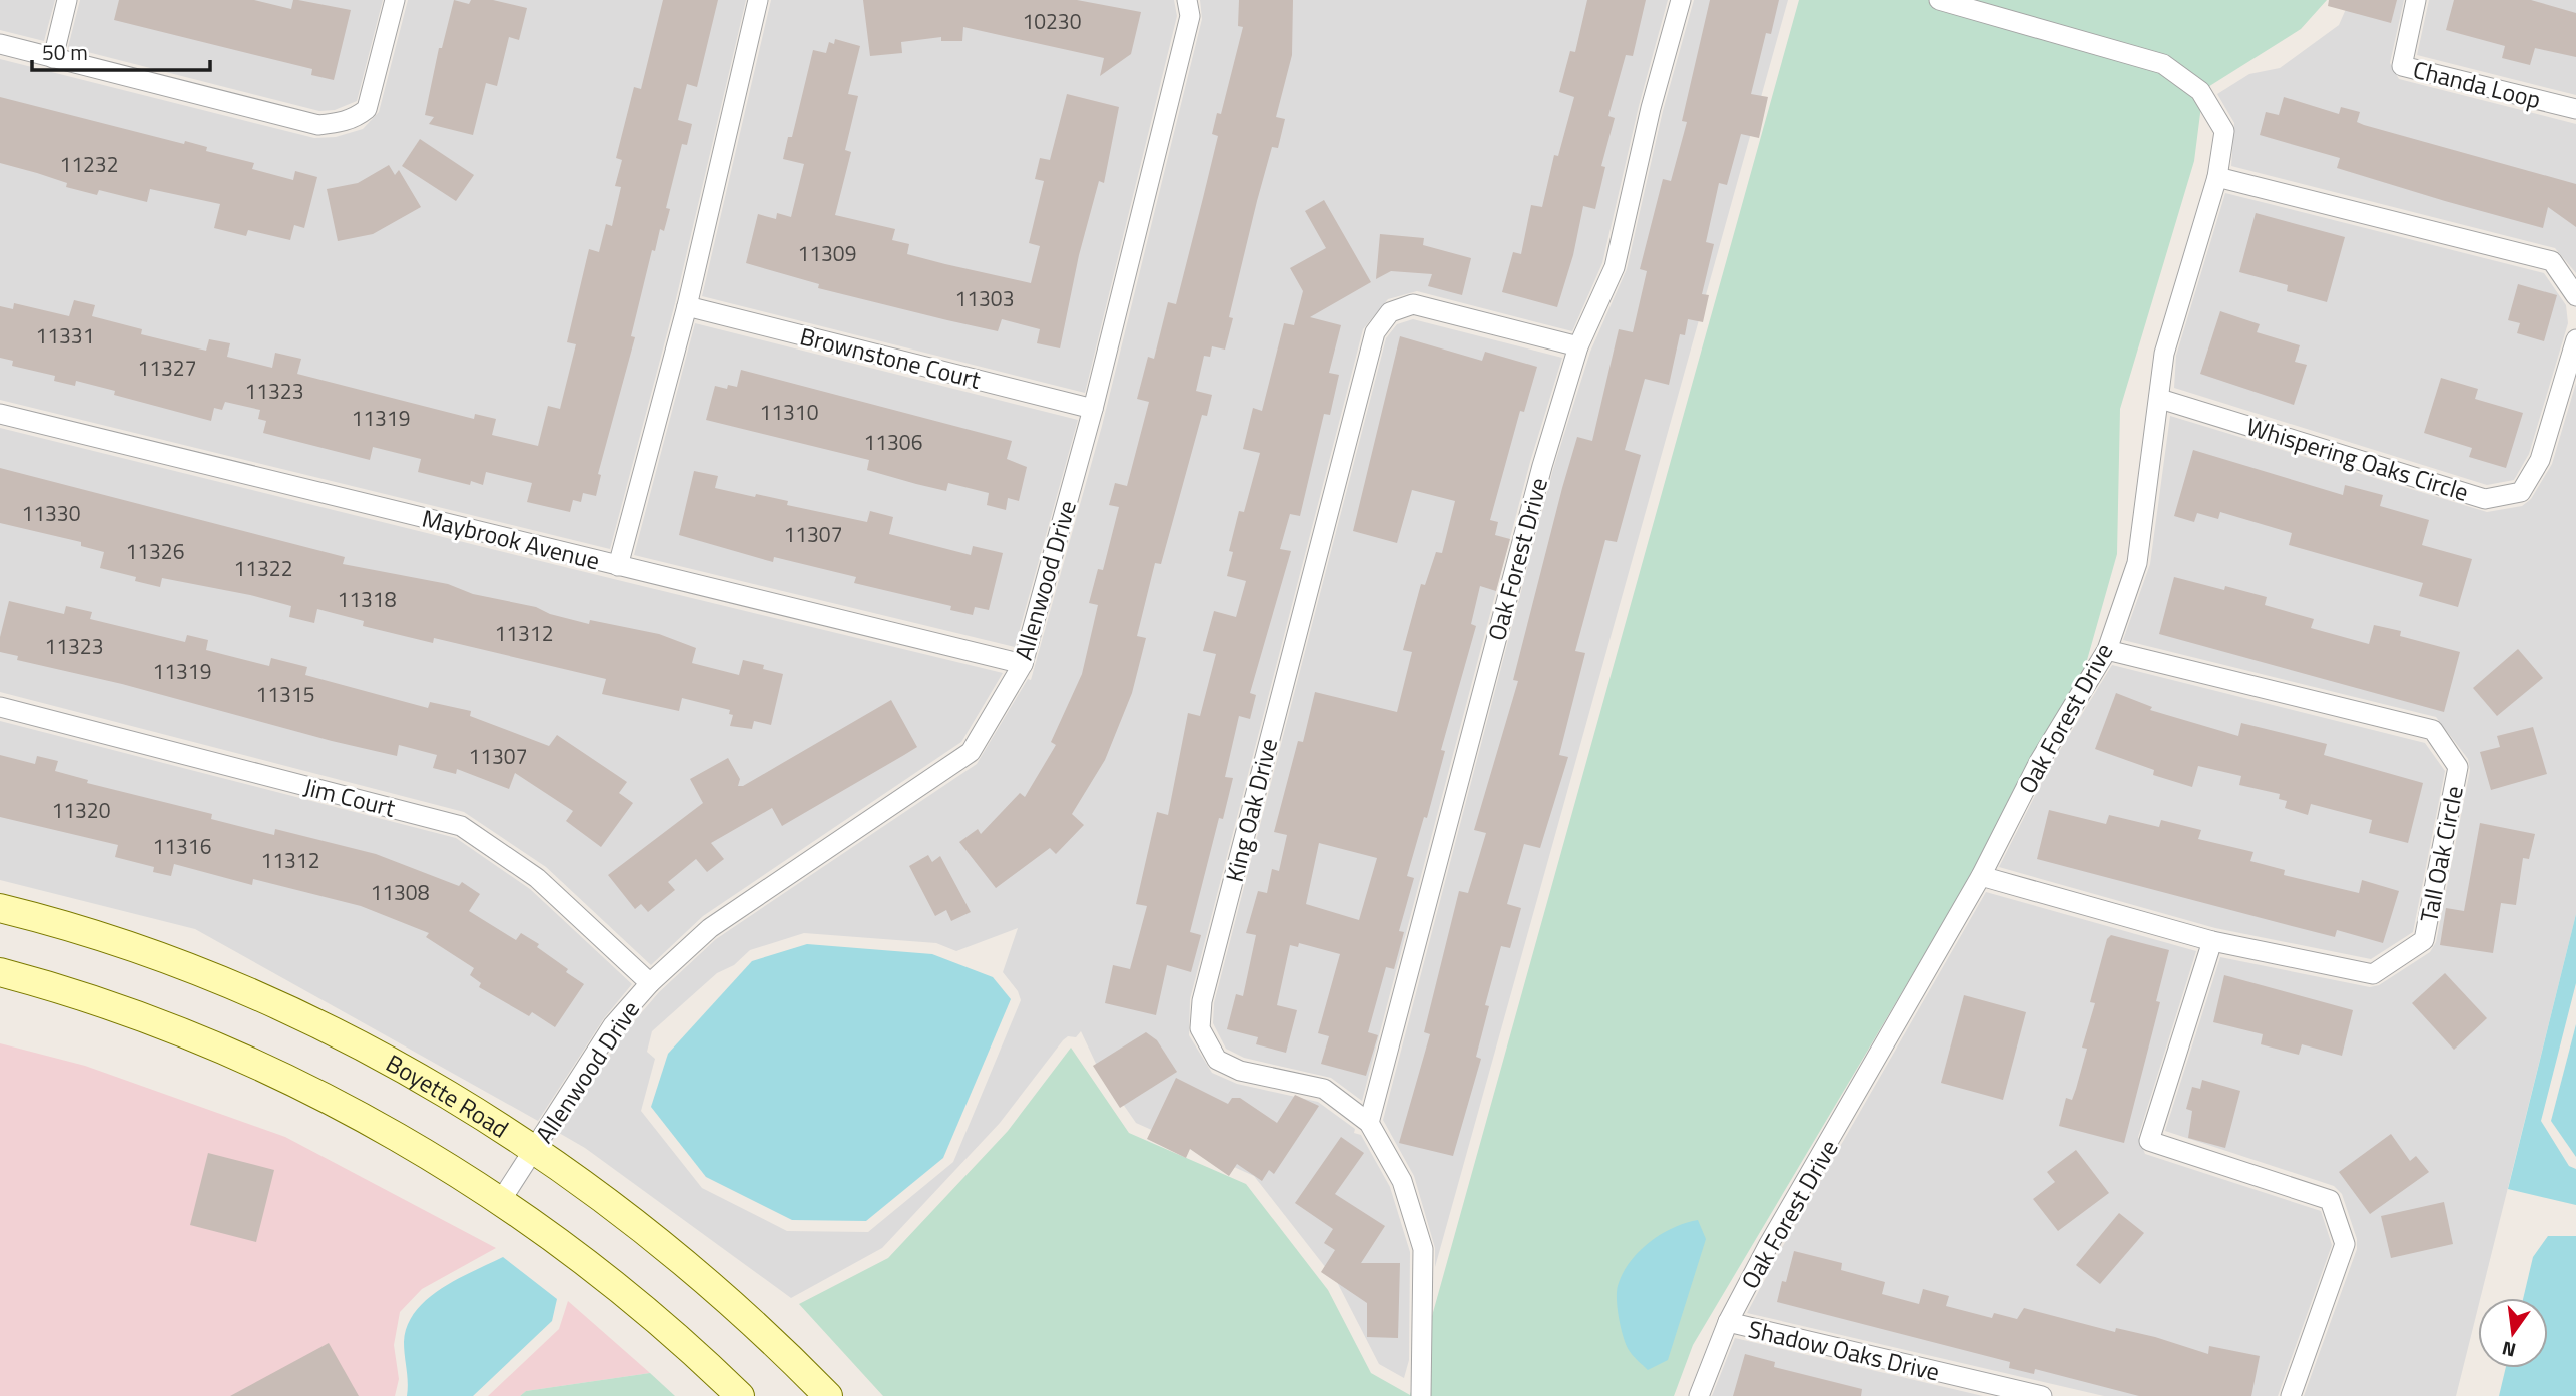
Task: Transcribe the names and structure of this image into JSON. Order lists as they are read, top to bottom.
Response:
{
  "streets": {
    "main road": ["Boyette Road"],
    "street": [
      "Chanda Loop",
      "Brownstone Court",
      "Whispering Oaks Circle",
      "Maybrook Avenue",
      "Oak Forest Drive",
      "Allenwood Drive",
      "Jim Court",
      "King Oak Drive",
      "Tall Oak Circle",
      "Shadow Oaks Drive"
    ]
  },
  "crossings": [
    ["Brownstone Court", "Allenwood Drive"],
    ["Whispering Oaks Circle", "Oak Forest Drive"],
    ["Maybrook Avenue", "Allenwood Drive"],
    ["Oak Forest Drive", "King Oak Drive"],
    ["Oak Forest Drive", "Tall Oak Circle"],
    ["Oak Forest Drive", "Shadow Oaks Drive"],
    ["Allenwood Drive", "Jim Court"],
    ["Allenwood Drive", "Boyette Road"]
  ],
  "house_numbers": [
    "10230",
    "11232",
    "11309",
    "11303",
    "11331",
    "11327",
    "11323",
    "11310",
    "11319",
    "11306",
    "11330",
    "11307",
    "11326",
    "11322",
    "11318",
    "11312",
    "11323",
    "11319",
    "11315",
    "11307",
    "11320",
    "11316",
    "11312",
    "11308"
  ],
  "scale_bar": "50 m",
  "north": "bottom"
}
